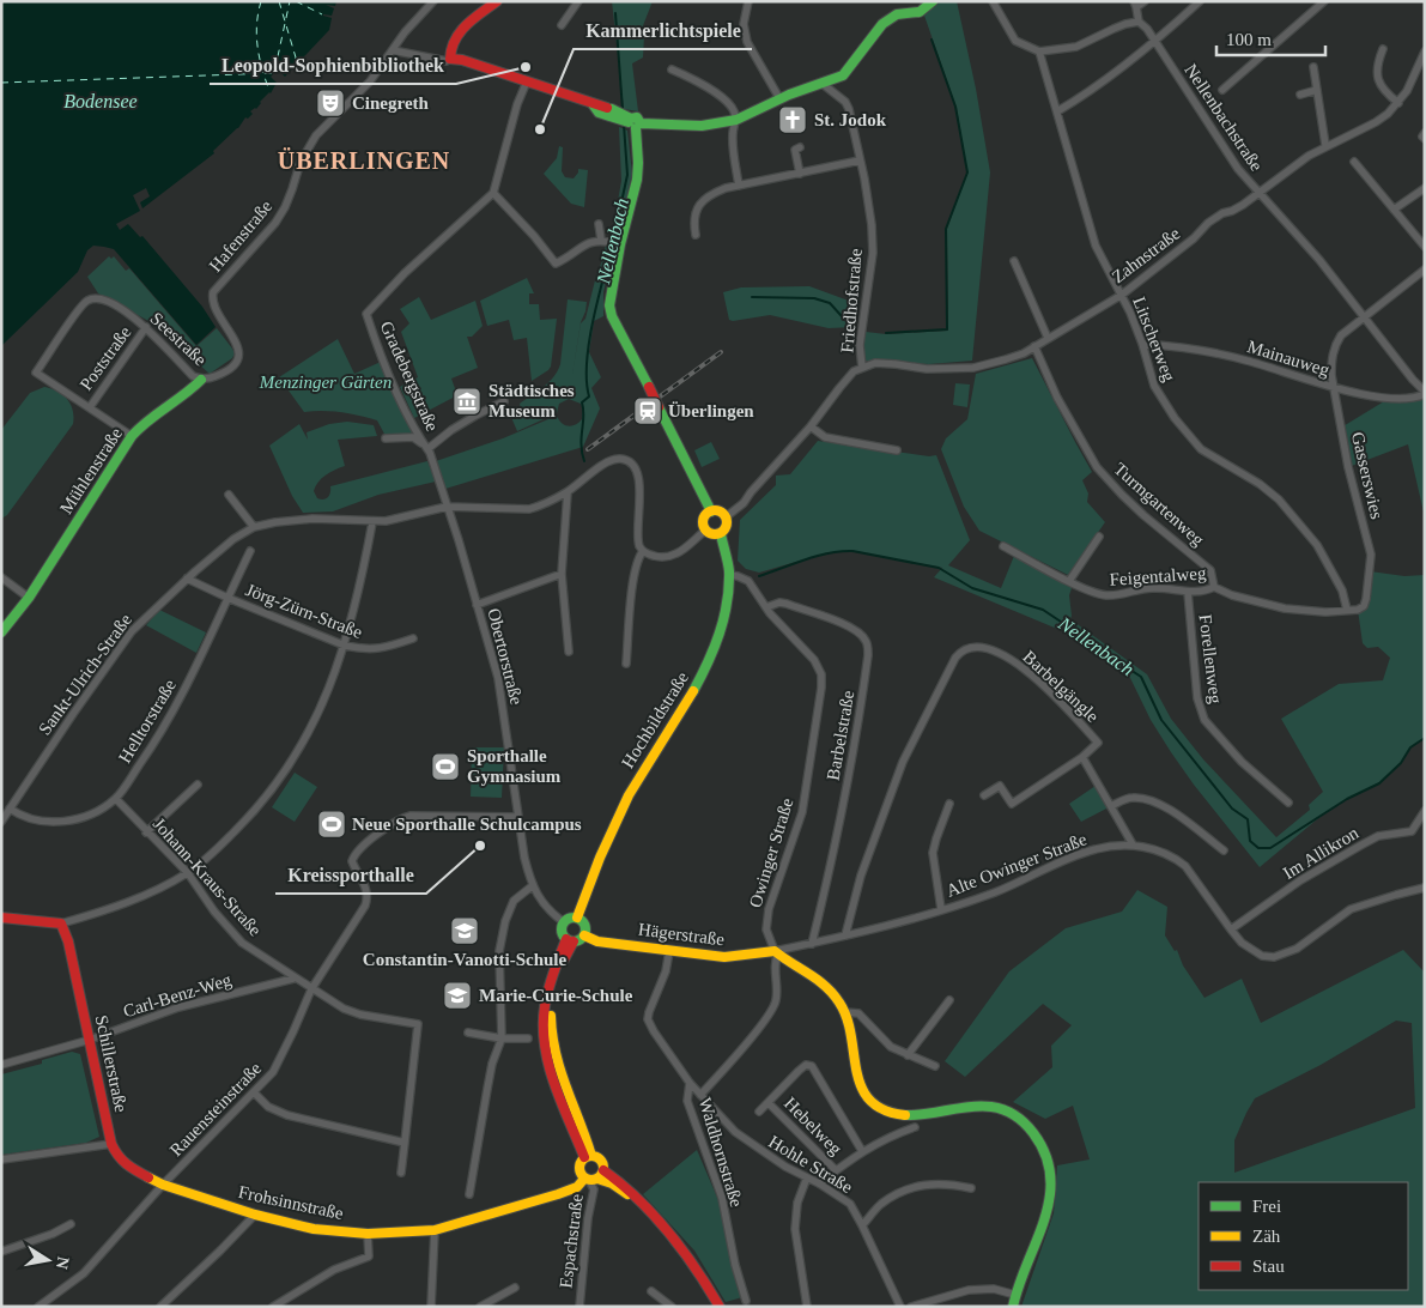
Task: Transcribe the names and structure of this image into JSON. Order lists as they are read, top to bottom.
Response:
{
  "streets": {
    "street": [
      "Nellenbachstraße",
      "Hafenstraße",
      "Zahnstraße",
      "Friedhofstraße",
      "Seestraße",
      "Litscherweg",
      "Poststraße",
      "Mainauweg",
      "Gradebergstraße",
      "Mühlenstraße",
      "Gasserswies",
      "Turmgartenweg",
      "Feigentalweg",
      "Jörg-Zürn-Straße",
      "Obertorstraße",
      "Forellenweg",
      "Sankt-Ulrich-Straße",
      "Barbelgängle",
      "Hochbildstraße",
      "Helltorstraße",
      "Barbelstraße",
      "Owinger Straße",
      "Im Allikron",
      "Alte Owinger Straße",
      "Johann-Kraus-Straße",
      "Hägerstraße",
      "Carl-Benz-Weg",
      "Schillerstraße",
      "Rauensteinstraße",
      "Hebelweg",
      "Waldhornstraße",
      "Hohle Straße",
      "Frohsinnstraße",
      "Espachstraße"
    ]
  },
  "crossings": [
    ["Nellenbachstraße", "Zahnstraße"],
    ["Nellenbachstraße", "Mainauweg"],
    ["Nellenbachstraße", "Gasserswies"],
    ["Hafenstraße", "Mühlenstraße"],
    ["Zahnstraße", "Friedhofstraße"],
    ["Zahnstraße", "Litscherweg"],
    ["Zahnstraße", "Turmgartenweg"],
    ["Friedhofstraße", "Hochbildstraße"],
    ["Seestraße", "Poststraße"],
    ["Seestraße", "Mühlenstraße"],
    ["Litscherweg", "Mainauweg"],
    ["Litscherweg", "Feigentalweg"],
    ["Mainauweg", "Gasserswies"],
    ["Gradebergstraße", "Obertorstraße"],
    ["Gradebergstraße", "Sankt-Ulrich-Straße"],
    ["Gasserswies", "Feigentalweg"],
    ["Turmgartenweg", "Feigentalweg"],
    ["Feigentalweg", "Forellenweg"],
    ["Jörg-Zürn-Straße", "Sankt-Ulrich-Straße"],
    ["Jörg-Zürn-Straße", "Helltorstraße"],
    ["Obertorstraße", "Sankt-Ulrich-Straße"],
    ["Obertorstraße", "Hochbildstraße"],
    ["Obertorstraße", "Hägerstraße"],
    ["Obertorstraße", "Rauensteinstraße"],
    ["Sankt-Ulrich-Straße", "Helltorstraße"],
    ["Barbelgängle", "Alte Owinger Straße"],
    ["Hochbildstraße", "Owinger Straße"],
    ["Hochbildstraße", "Hägerstraße"],
    ["Helltorstraße", "Johann-Kraus-Straße"],
    ["Barbelstraße", "Owinger Straße"],
    ["Barbelstraße", "Alte Owinger Straße"],
    ["Owinger Straße", "Alte Owinger Straße"],
    ["Owinger Straße", "Hägerstraße"],
    ["Im Allikron", "Alte Owinger Straße"],
    ["Alte Owinger Straße", "Hägerstraße"],
    ["Johann-Kraus-Straße", "Carl-Benz-Weg"],
    ["Johann-Kraus-Straße", "Rauensteinstraße"],
    ["Hägerstraße", "Hohle Straße"],
    ["Carl-Benz-Weg", "Schillerstraße"],
    ["Schillerstraße", "Rauensteinstraße"],
    ["Schillerstraße", "Frohsinnstraße"],
    ["Rauensteinstraße", "Frohsinnstraße"],
    ["Hebelweg", "Hohle Straße"],
    ["Waldhornstraße", "Hohle Straße"],
    ["Frohsinnstraße", "Espachstraße"]
  ],
  "districts": ["ÜBERLINGEN"],
  "water": ["Bodensee", "Nellenbach"],
  "parks": ["Menzinger Gärten"],
  "places": {
    "other": ["Leopold-Sophienbibliothek", "Kammerlichtspiele", "Kreissporthalle"],
    "theatre": ["Cinegreth"],
    "church": ["St. Jodok"],
    "museum": ["Städtisches Museum"],
    "station": ["Überlingen"],
    "sports": ["Sporthalle Gymnasium", "Neue Sporthalle Schulcampus"],
    "school or university": ["Constantin-Vanotti-Schule", "Marie-Curie-Schule"]
  },
  "legend": ["Frei", "Zäh", "Stau"],
  "scale_bar": "100 m",
  "north": "right"
}
